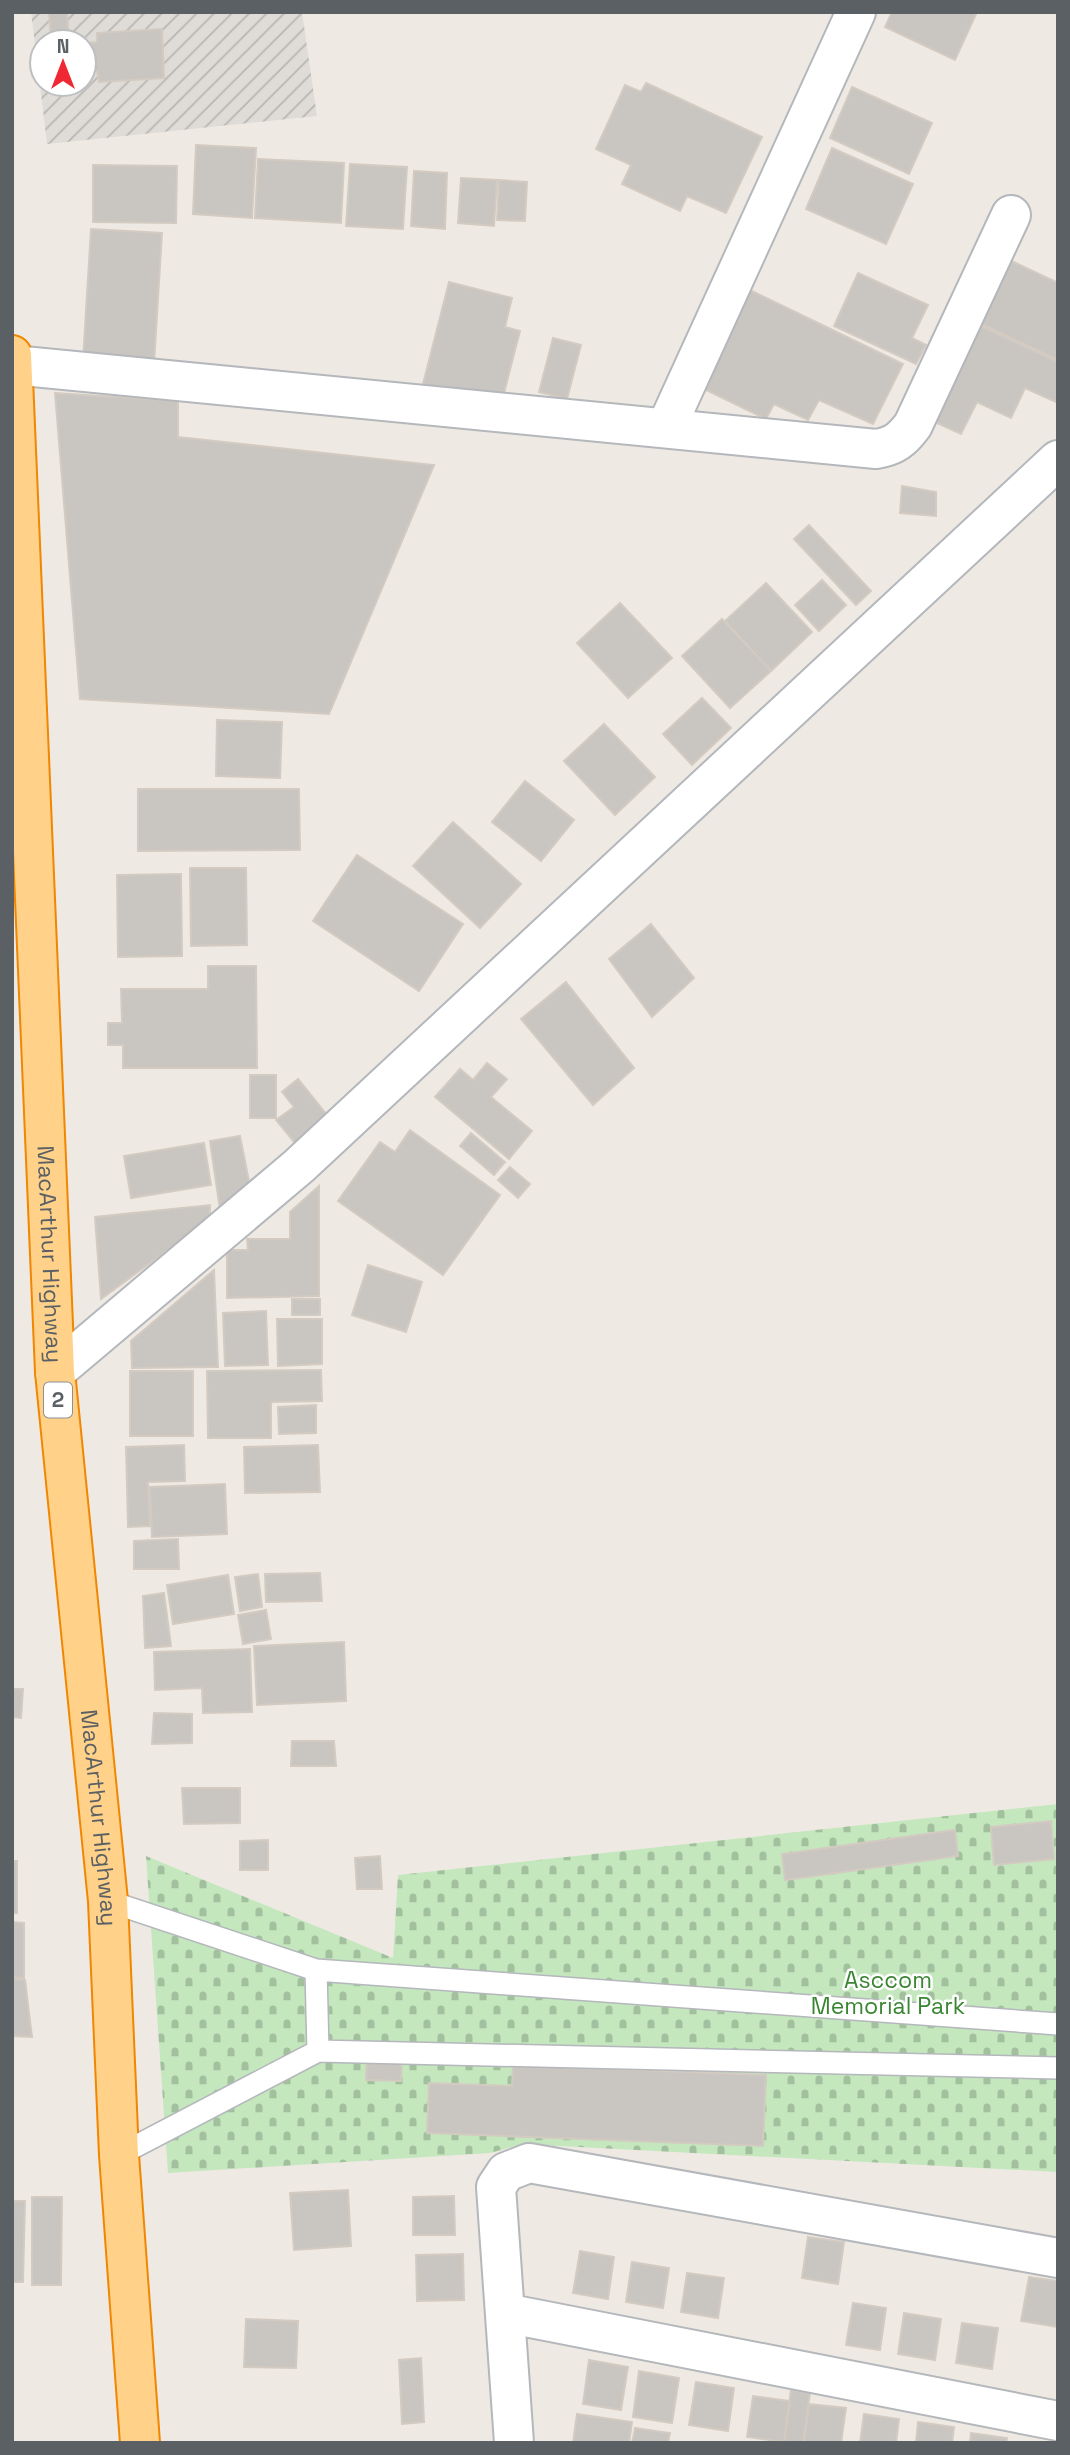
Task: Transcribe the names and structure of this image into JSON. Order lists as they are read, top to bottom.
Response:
{
  "streets": {
    "highway": ["MacArthur Highway", "2"]
  },
  "parks": ["Asccom Memorial Park"],
  "north": "top"
}
